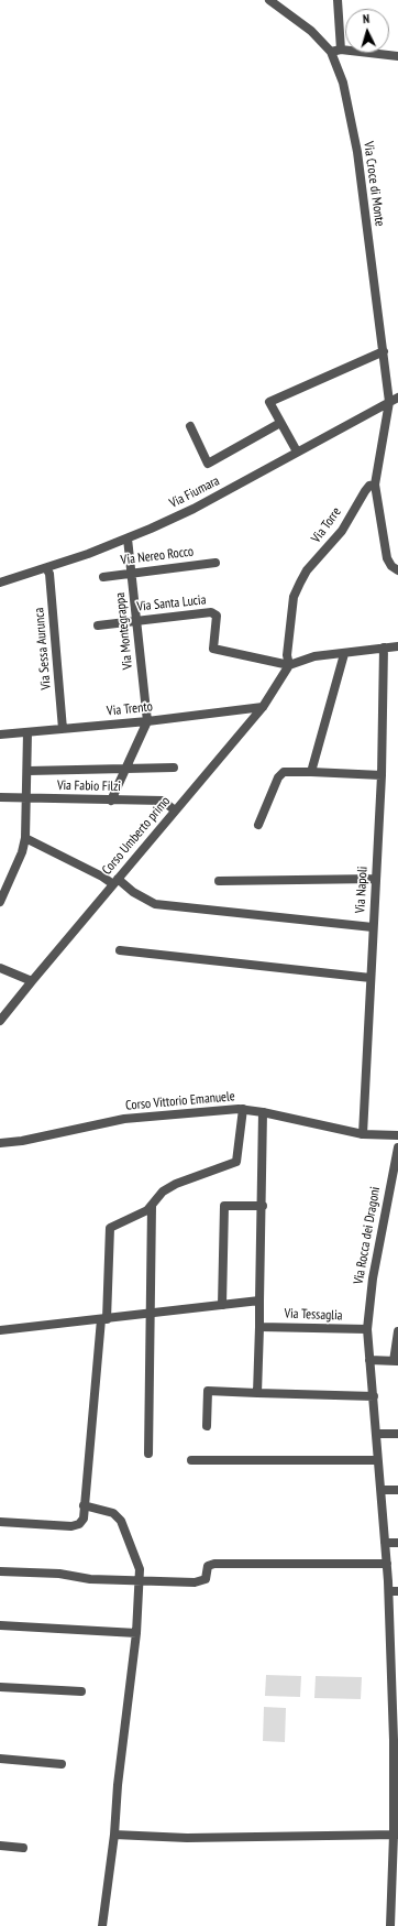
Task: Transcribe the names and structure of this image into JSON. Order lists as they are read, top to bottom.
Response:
{
  "streets": {
    "street": [
      "Via Croce di Monte",
      "Via Fiumara",
      "Via Torre",
      "Via Nereo Rocco",
      "Via Santa Lucia",
      "Via Montegrappa",
      "Via Sessa Aurunca",
      "Via Trento",
      "Via Fabio Filzi",
      "Corso Umberto primo",
      "Via Napoli",
      "Corso Vittorio Emanuele",
      "Via Rocca dei Dragoni",
      "Via Tessaglia"
    ]
  },
  "crossings": [
    ["Via Croce di Monte", "Via Fiumara"],
    ["Via Fiumara", "Via Montegrappa"],
    ["Via Fiumara", "Via Sessa Aurunca"],
    ["Via Torre", "Via Santa Lucia"],
    ["Via Torre", "Corso Umberto primo"],
    ["Via Nereo Rocco", "Via Montegrappa"],
    ["Via Santa Lucia", "Via Montegrappa"],
    ["Via Santa Lucia", "Corso Umberto primo"],
    ["Via Montegrappa", "Via Trento"],
    ["Via Sessa Aurunca", "Via Trento"],
    ["Via Trento", "Corso Umberto primo"],
    ["Via Fabio Filzi", "Corso Umberto primo"],
    ["Via Napoli", "Corso Vittorio Emanuele"],
    ["Via Rocca dei Dragoni", "Via Tessaglia"]
  ],
  "north": "top"
}
